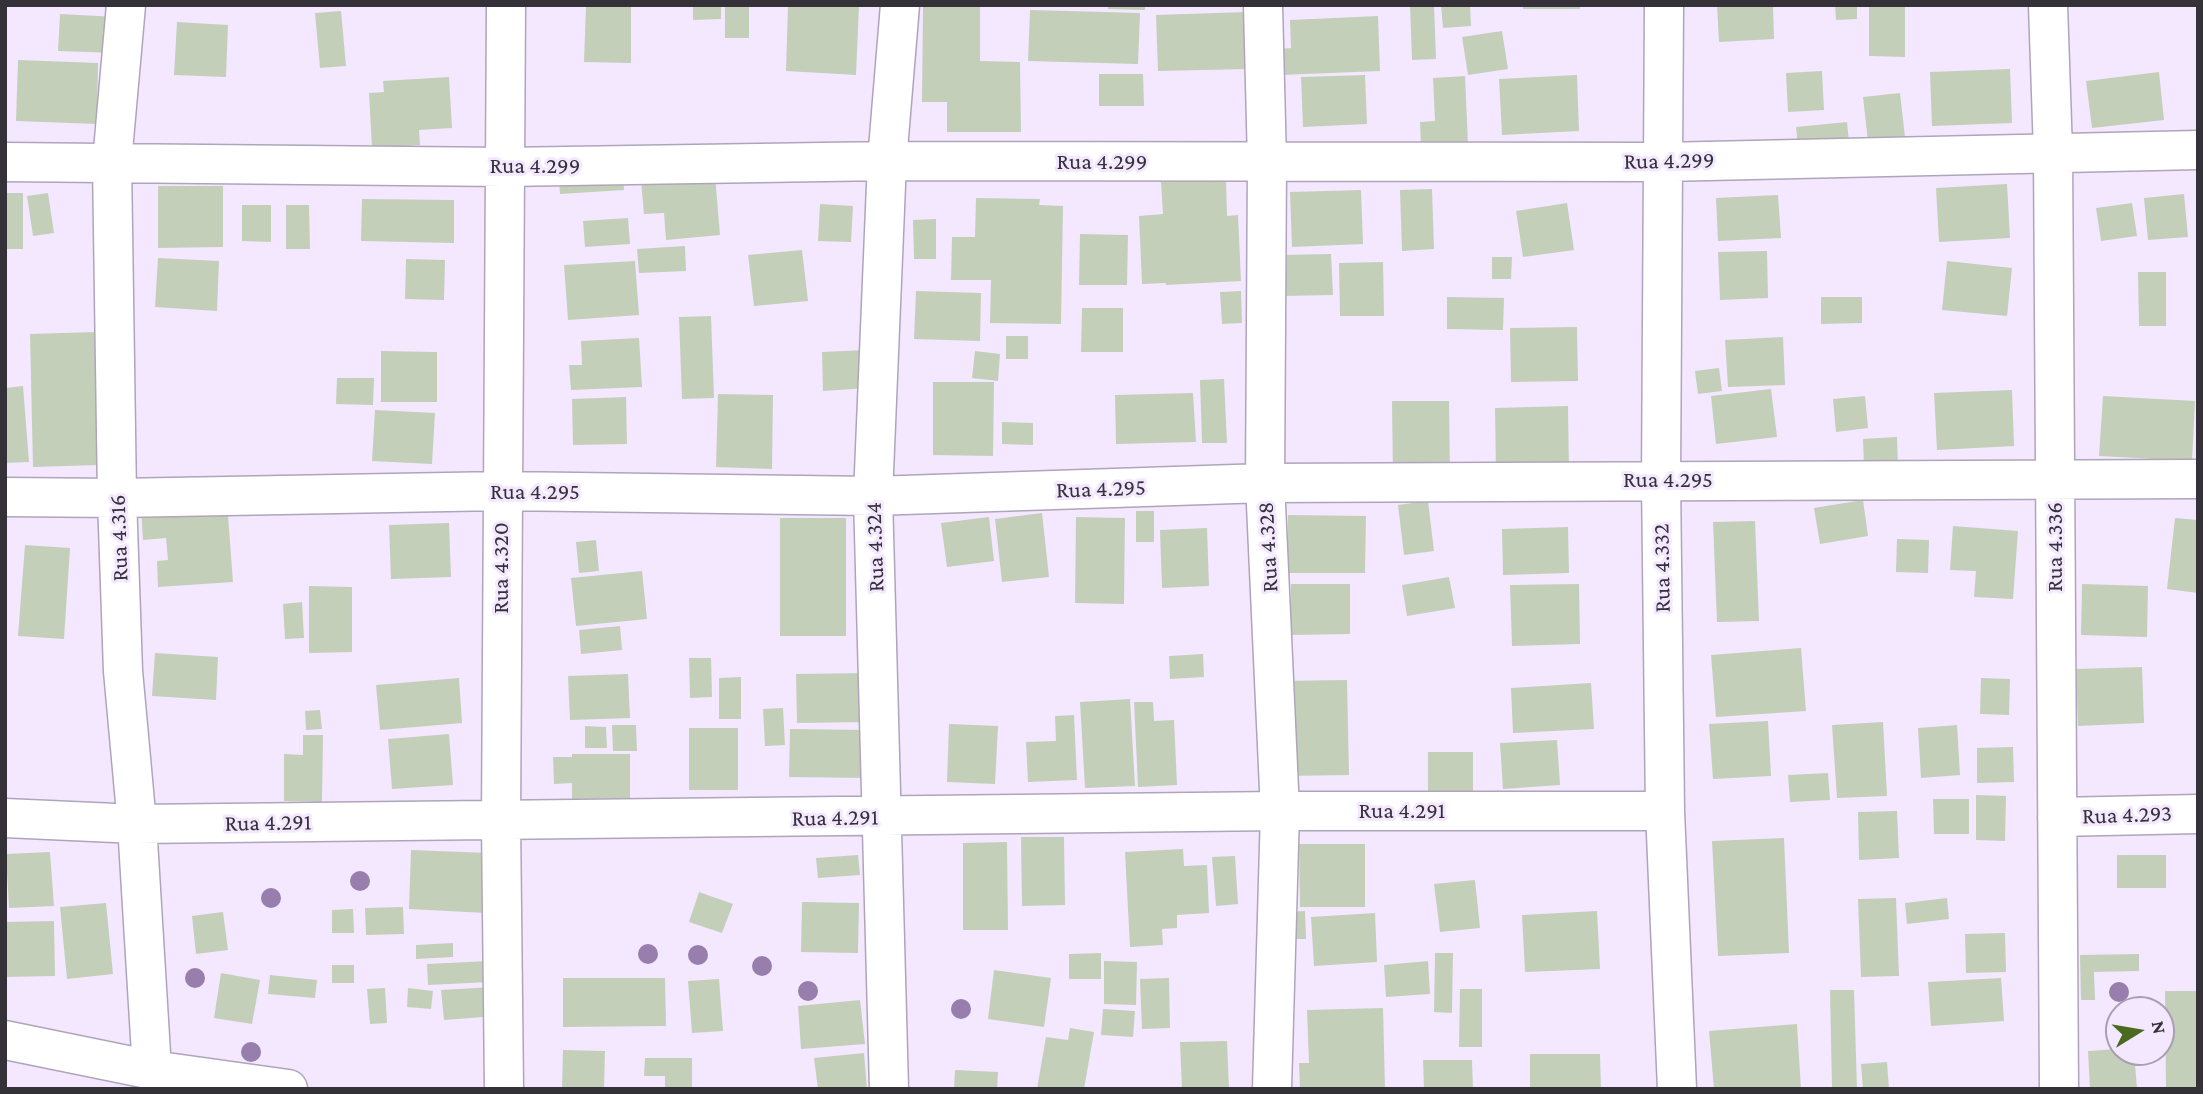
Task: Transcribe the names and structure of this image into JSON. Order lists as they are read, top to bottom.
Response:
{
  "streets": {
    "street": [
      "Rua 4.299",
      "Rua 4.295",
      "Rua 4.316",
      "Rua 4.324",
      "Rua 4.328",
      "Rua 4.336",
      "Rua 4.320",
      "Rua 4.332",
      "Rua 4.291",
      "Rua 4.293"
    ]
  },
  "crossings": [
    ["Rua 4.299", "Rua 4.316"],
    ["Rua 4.299", "Rua 4.324"],
    ["Rua 4.299", "Rua 4.328"],
    ["Rua 4.299", "Rua 4.336"],
    ["Rua 4.299", "Rua 4.320"],
    ["Rua 4.299", "Rua 4.332"],
    ["Rua 4.295", "Rua 4.316"],
    ["Rua 4.295", "Rua 4.324"],
    ["Rua 4.295", "Rua 4.328"],
    ["Rua 4.295", "Rua 4.336"],
    ["Rua 4.295", "Rua 4.320"],
    ["Rua 4.295", "Rua 4.332"],
    ["Rua 4.316", "Rua 4.291"],
    ["Rua 4.324", "Rua 4.291"],
    ["Rua 4.328", "Rua 4.291"],
    ["Rua 4.336", "Rua 4.293"],
    ["Rua 4.320", "Rua 4.291"],
    ["Rua 4.332", "Rua 4.291"]
  ],
  "north": "right"
}
